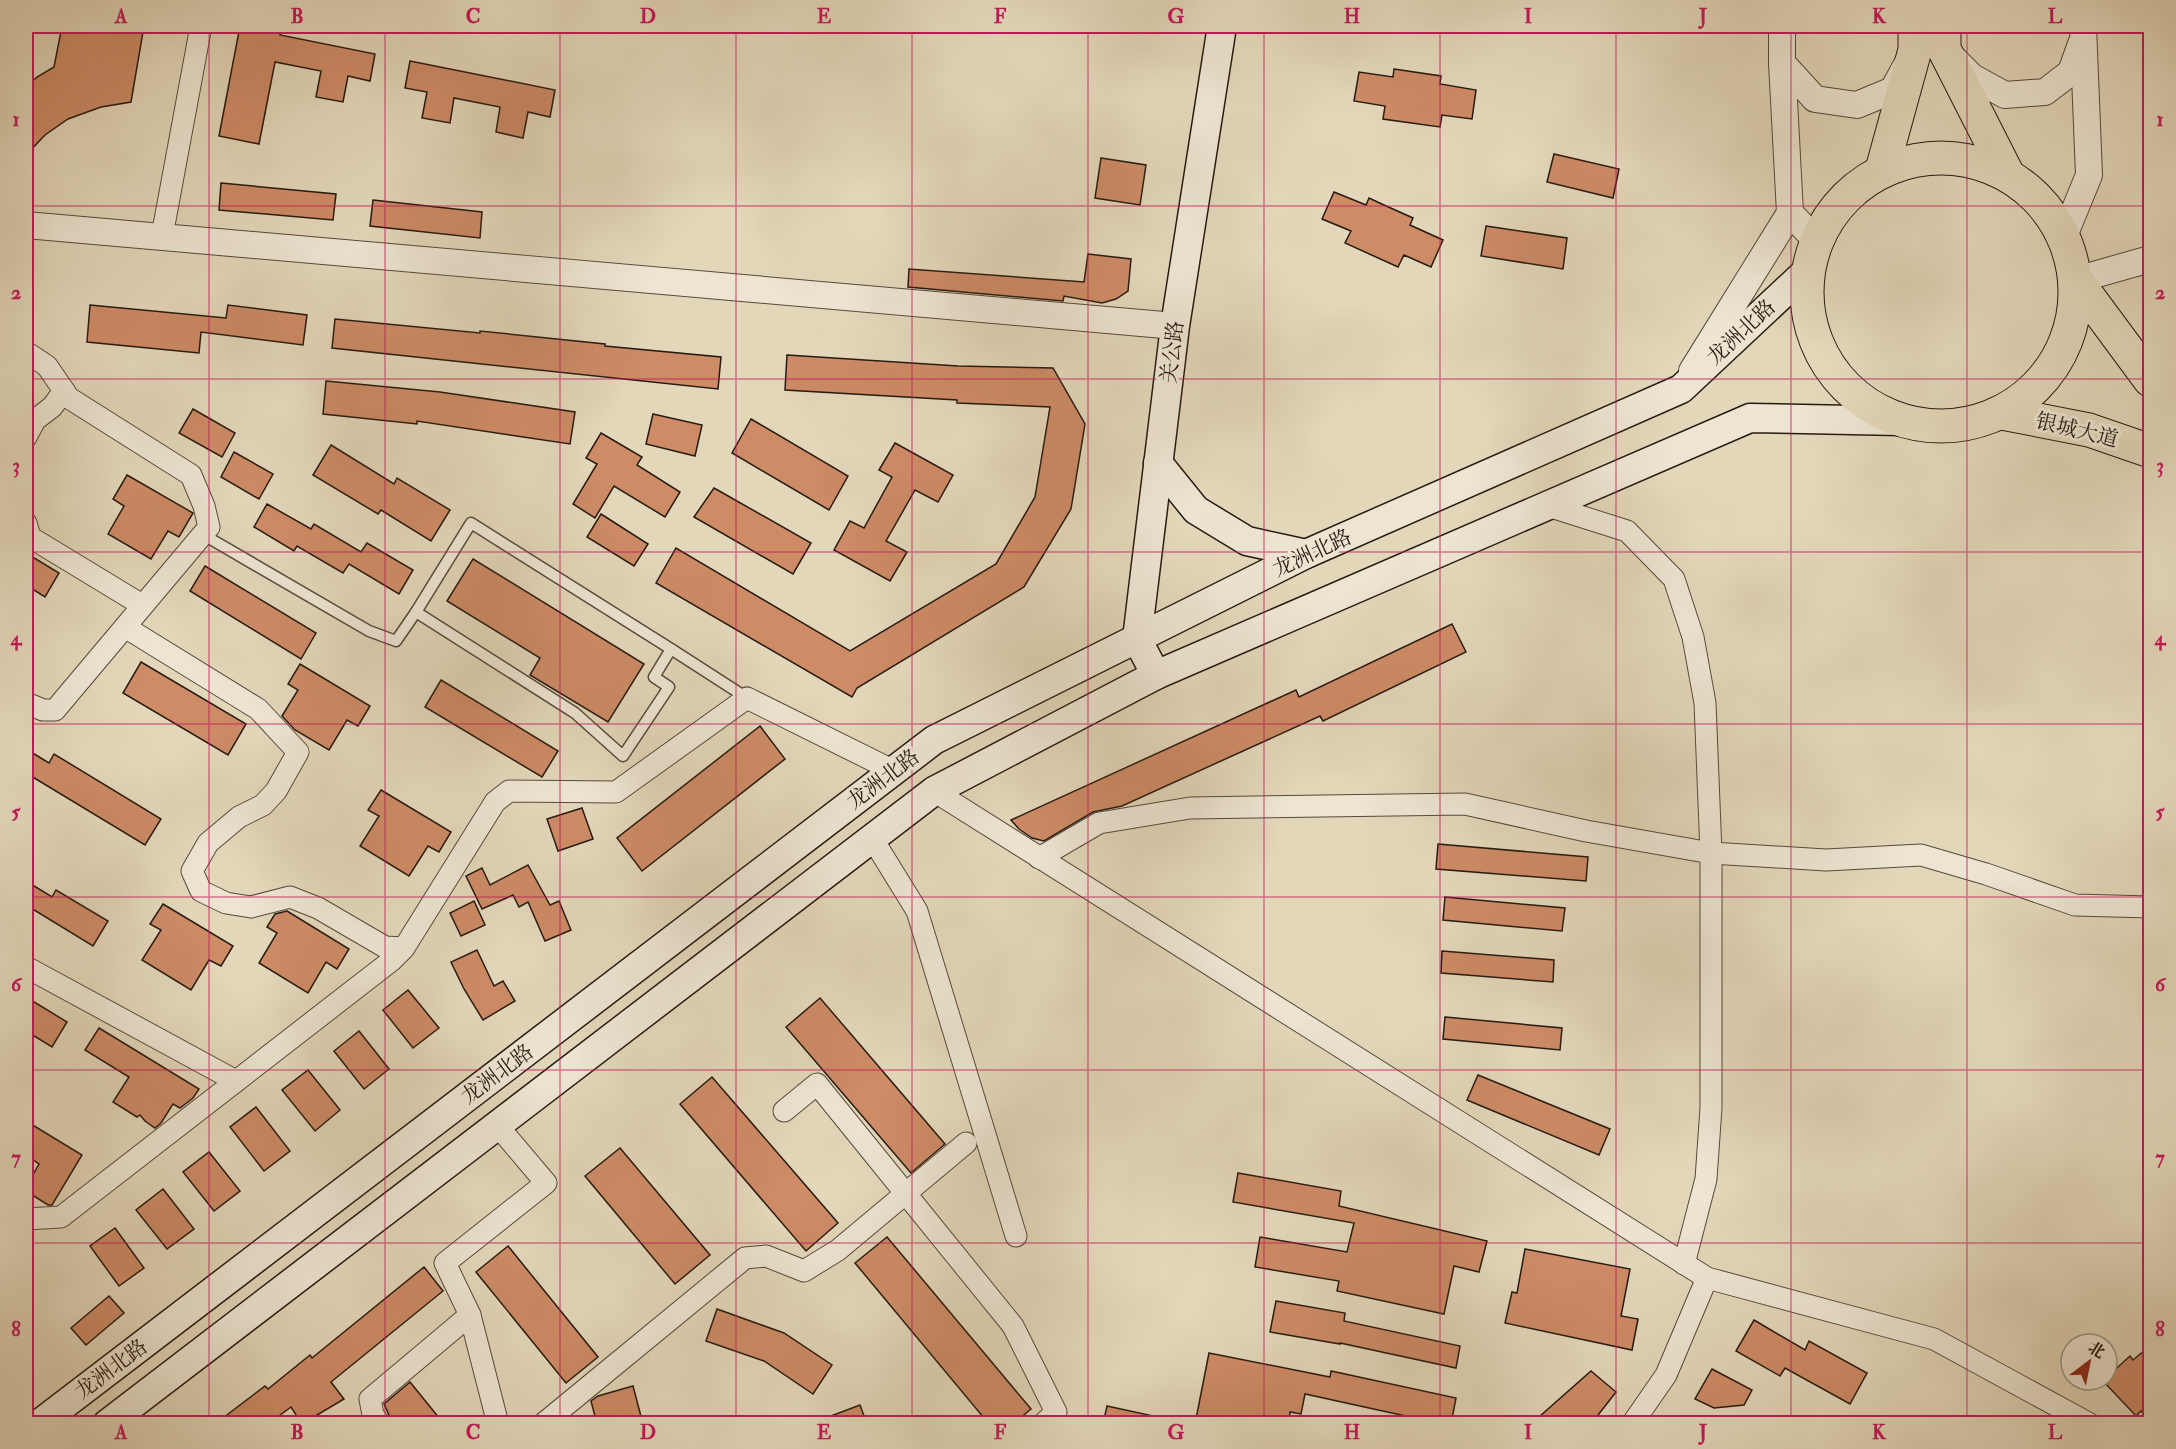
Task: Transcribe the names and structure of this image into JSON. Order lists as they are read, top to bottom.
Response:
{
  "streets": {
    "main road": ["龙洲北路", "关公路", "银城大道"]
  },
  "crossings": [
    ["龙洲北路", "关公路"]
  ],
  "north": "top right",
  "grid": {
    "columns": [
      "A",
      "B",
      "C",
      "D",
      "E",
      "F",
      "G",
      "H",
      "I",
      "J",
      "K",
      "L"
    ],
    "rows": [
      "1",
      "2",
      "3",
      "4",
      "5",
      "6",
      "7",
      "8"
    ]
  }
}
